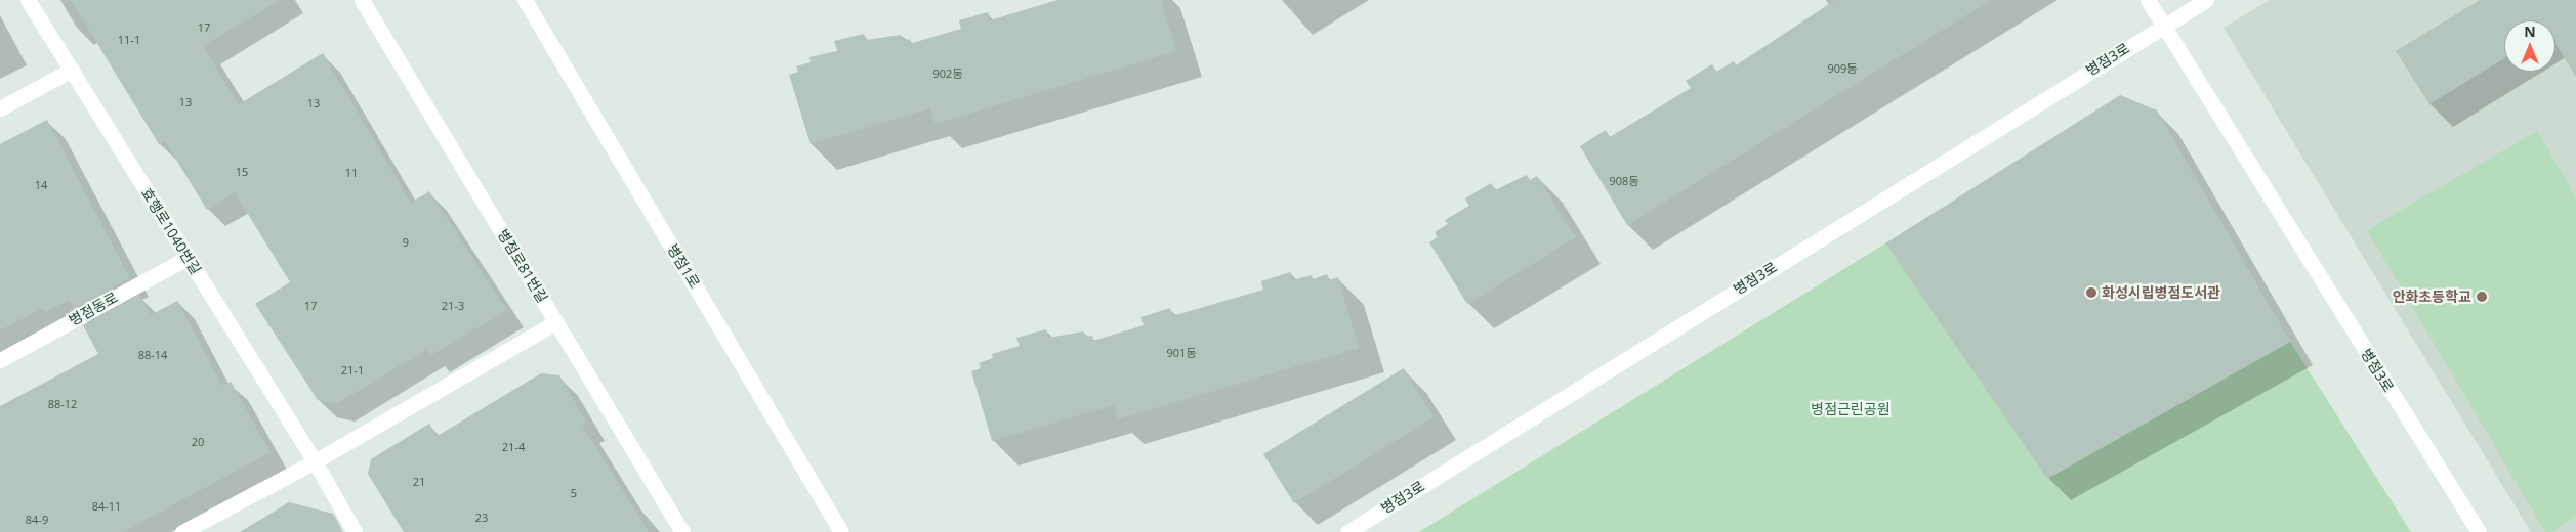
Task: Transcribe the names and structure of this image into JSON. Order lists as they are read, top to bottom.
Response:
{
  "streets": {
    "street": [
      "병점3로",
      "효행로1040번길",
      "병점로81번길",
      "병점1로",
      "병점동로"
    ]
  },
  "crossings": [
    ["효행로1040번길", "병점동로"]
  ],
  "parks": ["병점근린공원"],
  "places": ["화성시립병점도서관", "안화초등학교"],
  "house_numbers": [
    "17",
    "11-1",
    "909동",
    "902동",
    "13",
    "13",
    "15",
    "11",
    "908동",
    "14",
    "9",
    "17",
    "21-3",
    "901동",
    "88-14",
    "21-1",
    "88-12",
    "20",
    "21-4",
    "21",
    "5",
    "84-11",
    "23",
    "84-9"
  ],
  "north": "top"
}
